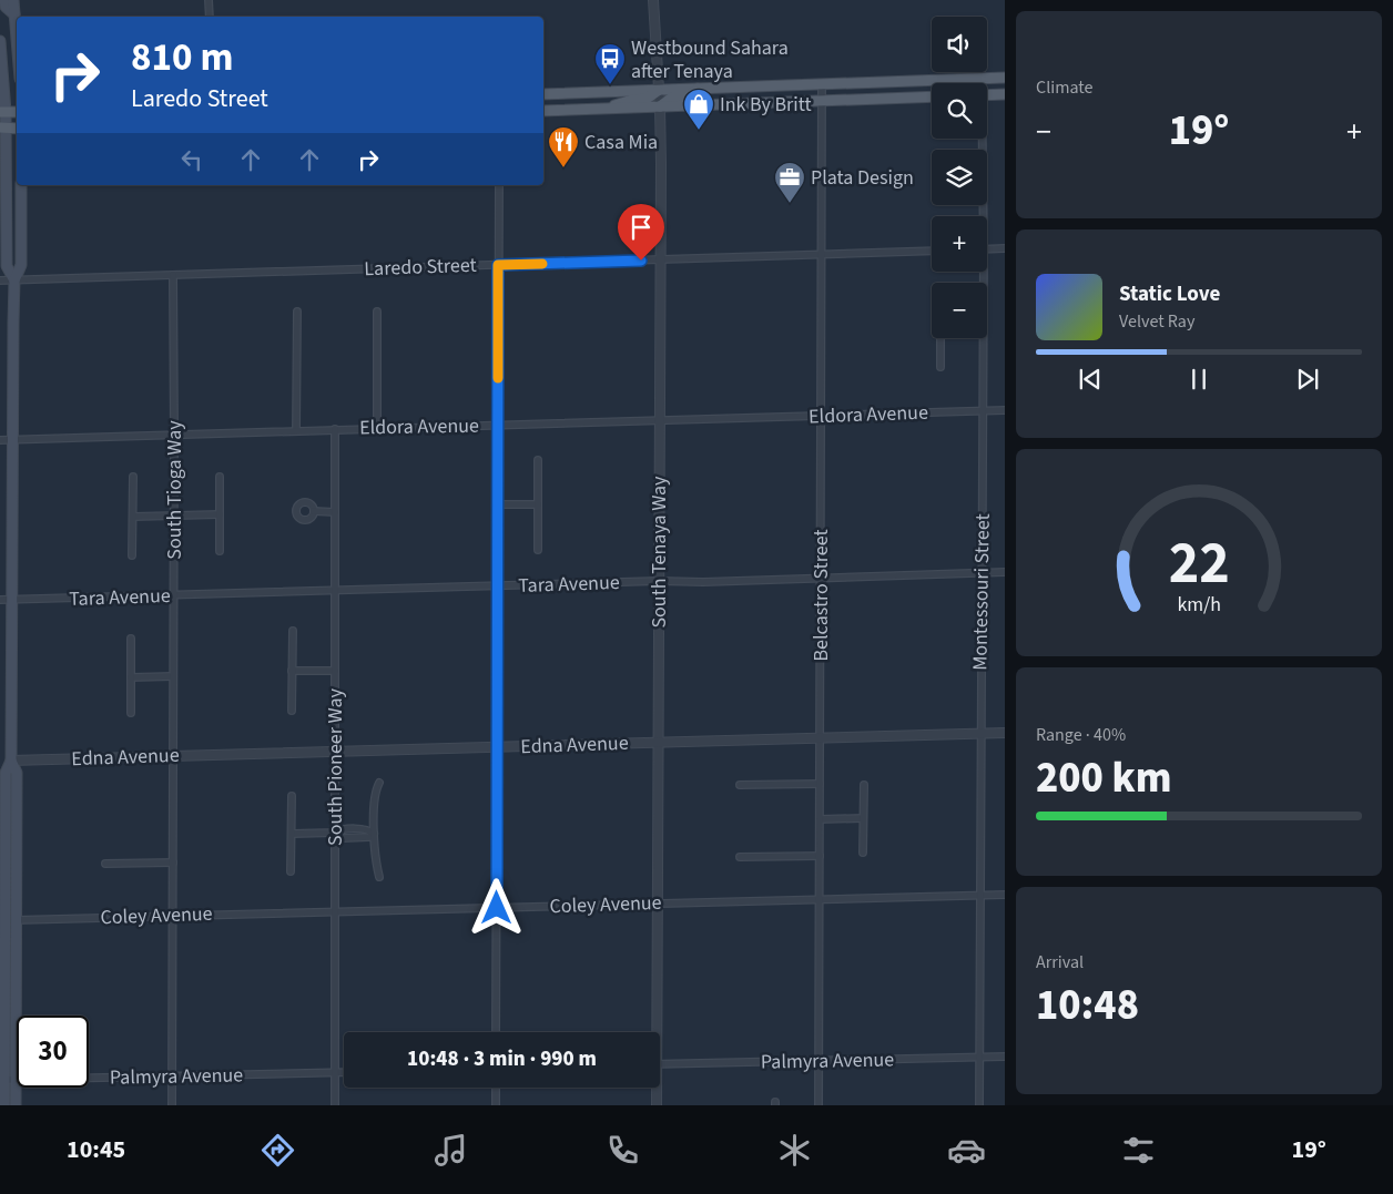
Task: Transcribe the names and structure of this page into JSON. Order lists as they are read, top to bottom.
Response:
{
  "streets": {
    "street": [
      "Laredo Street",
      "Eldora Avenue",
      "South Tioga Way",
      "South Tenaya Way",
      "Tara Avenue",
      "Montessouri Street",
      "Belcastro Street",
      "Edna Avenue",
      "South Pioneer Way",
      "Coley Avenue",
      "Palmyra Avenue"
    ]
  },
  "crossings": [
    ["Laredo Street", "South Tioga Way"],
    ["Laredo Street", "South Tenaya Way"],
    ["Laredo Street", "Belcastro Street"],
    ["Eldora Avenue", "South Tioga Way"],
    ["Eldora Avenue", "South Tenaya Way"],
    ["Eldora Avenue", "Montessouri Street"],
    ["Eldora Avenue", "Belcastro Street"],
    ["Eldora Avenue", "South Pioneer Way"],
    ["South Tioga Way", "Tara Avenue"],
    ["South Tioga Way", "Edna Avenue"],
    ["South Tioga Way", "Coley Avenue"],
    ["South Tioga Way", "Palmyra Avenue"],
    ["South Tenaya Way", "Tara Avenue"],
    ["South Tenaya Way", "Edna Avenue"],
    ["South Tenaya Way", "Coley Avenue"],
    ["Tara Avenue", "Montessouri Street"],
    ["Tara Avenue", "Belcastro Street"],
    ["Tara Avenue", "South Pioneer Way"],
    ["Montessouri Street", "Edna Avenue"],
    ["Montessouri Street", "Coley Avenue"],
    ["Montessouri Street", "Palmyra Avenue"],
    ["Belcastro Street", "Edna Avenue"],
    ["Belcastro Street", "Coley Avenue"],
    ["Belcastro Street", "Palmyra Avenue"],
    ["Edna Avenue", "South Pioneer Way"],
    ["South Pioneer Way", "Coley Avenue"],
    ["South Pioneer Way", "Palmyra Avenue"]
  ],
  "places": {
    "bus stop": ["Westbound Sahara after Tenaya"],
    "shop": ["Ink By Britt"],
    "restaurant": ["Casa Mia"],
    "office": ["Plata Design"]
  },
  "page": {
    "tile": [
      "Climate",
      ["Range · 40%", "200 km"],
      ["Arrival", "10:48"]
    ],
    "map_buttons": ["+", "−"],
    "turn": ["810 m", "Laredo Street"],
    "heat": ["−", "19°", "+"],
    "song": ["Static Love", "Velvet Ray"],
    "limit": "30",
    "trip": "10:48 · 3 min · 990 m",
    "tabs": ["10:45", "19°"],
    "gauge": ["22", "km/h"]
  }
}
